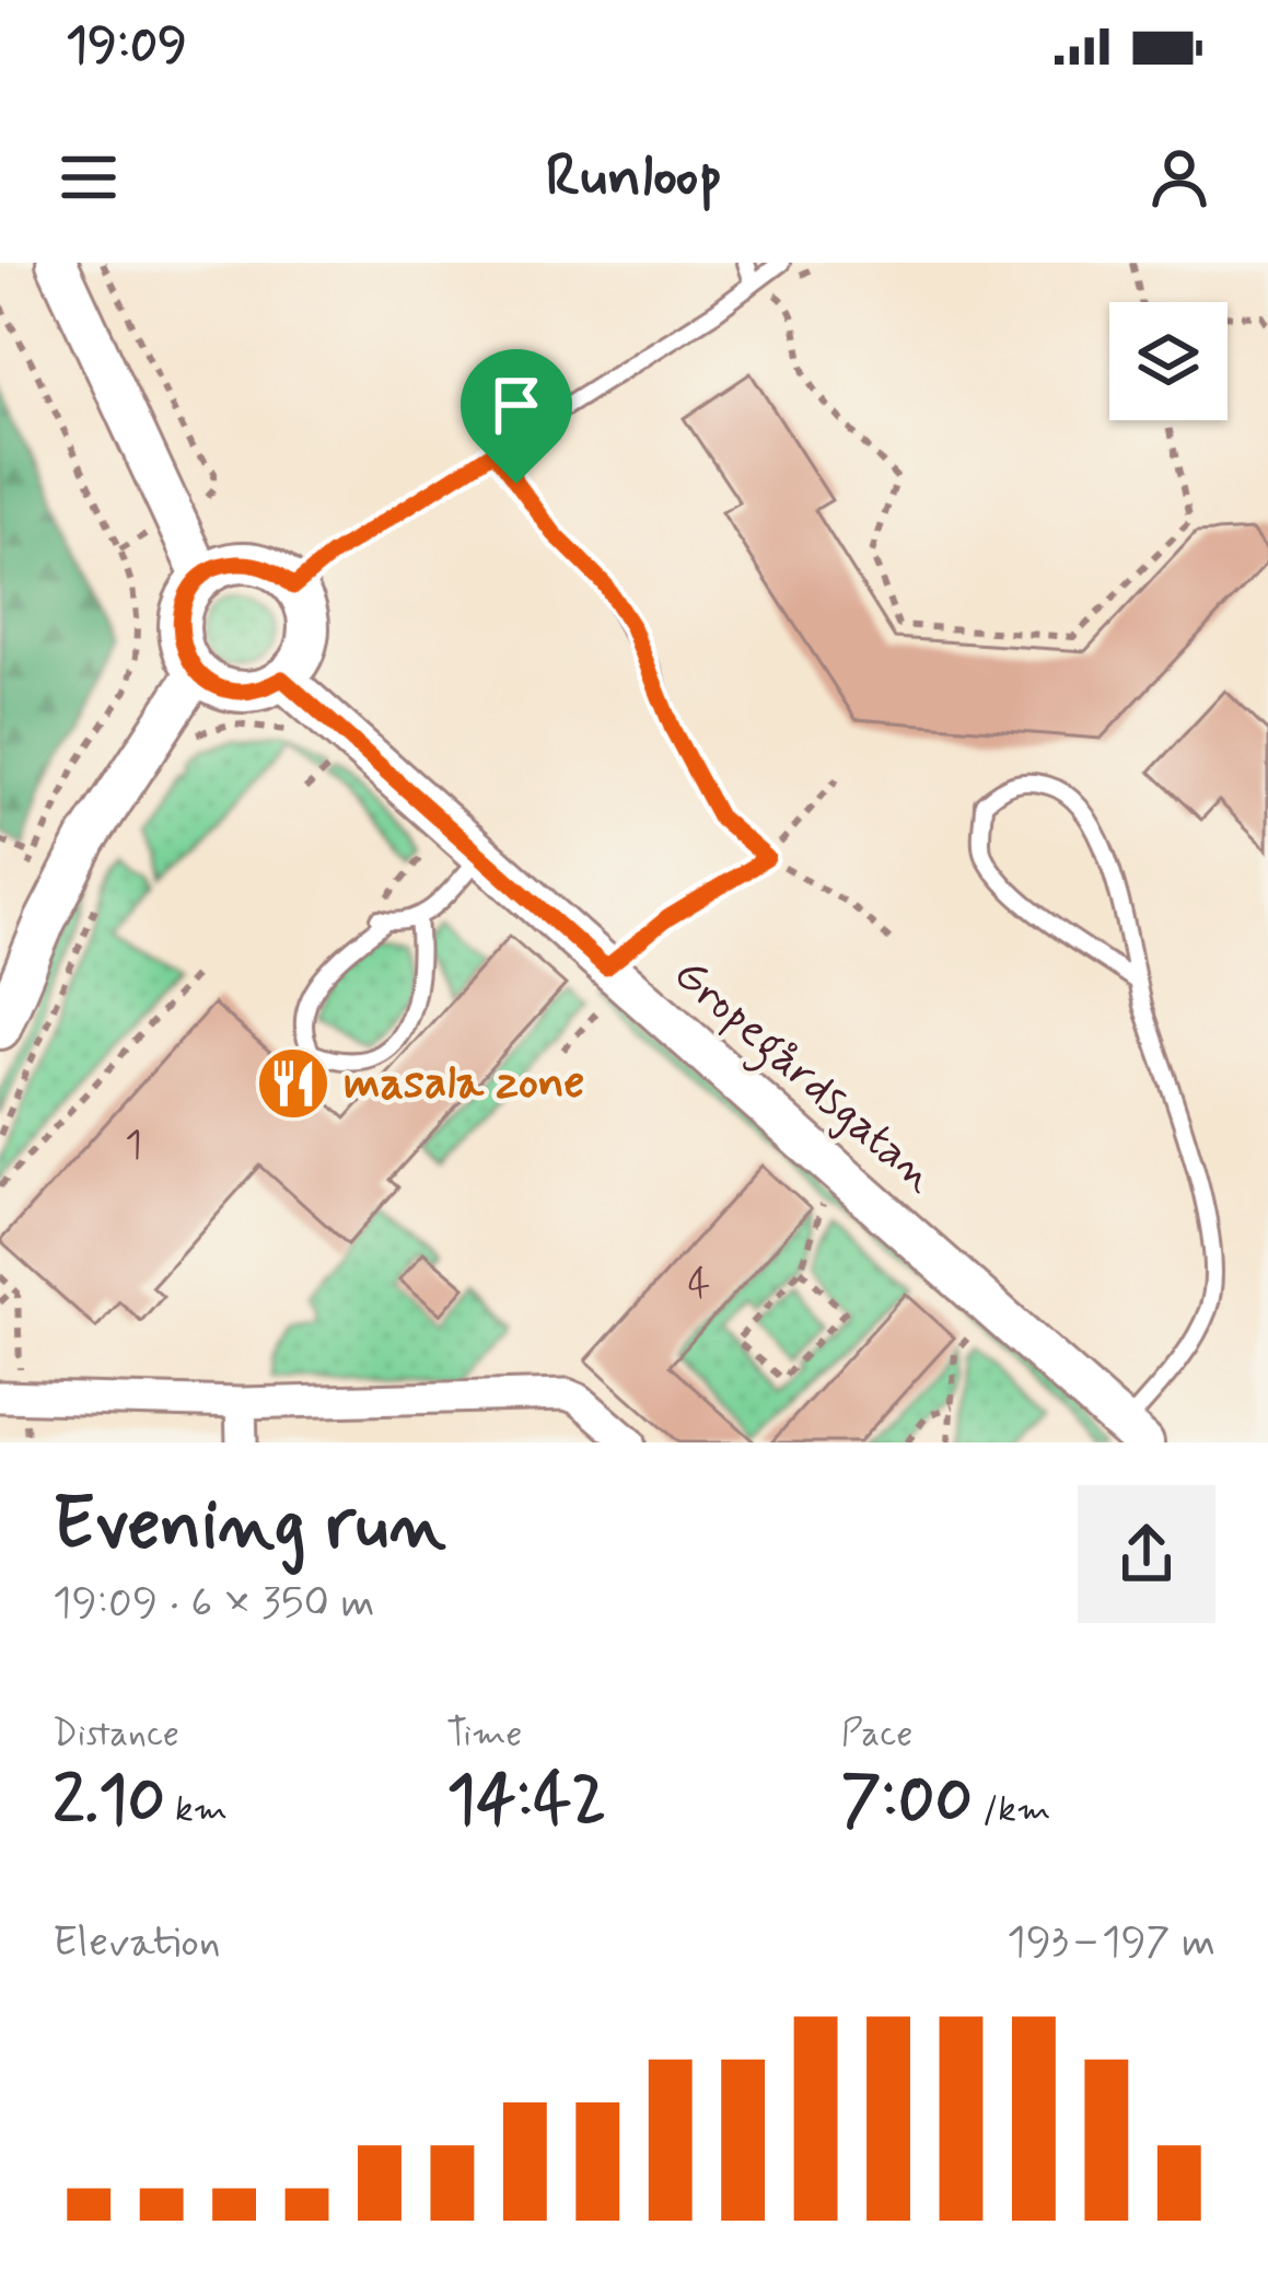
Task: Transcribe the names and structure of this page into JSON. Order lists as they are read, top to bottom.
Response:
{
  "streets": {
    "street": ["Gropegårdsgatan"]
  },
  "places": {
    "restaurant": ["masala zone"]
  },
  "house_numbers": ["1", "4"],
  "page": {
    "status": "19:09",
    "header": "Runloop",
    "heading": ["Evening run", "19:09 · 6 × 350 m"],
    "stats": [
      ["Distance", "2.10 km"],
      ["Time", "14:42"],
      ["Pace", "7:00 /km"]
    ],
    "chart": ["Elevation", "193–197 m"]
  }
}
